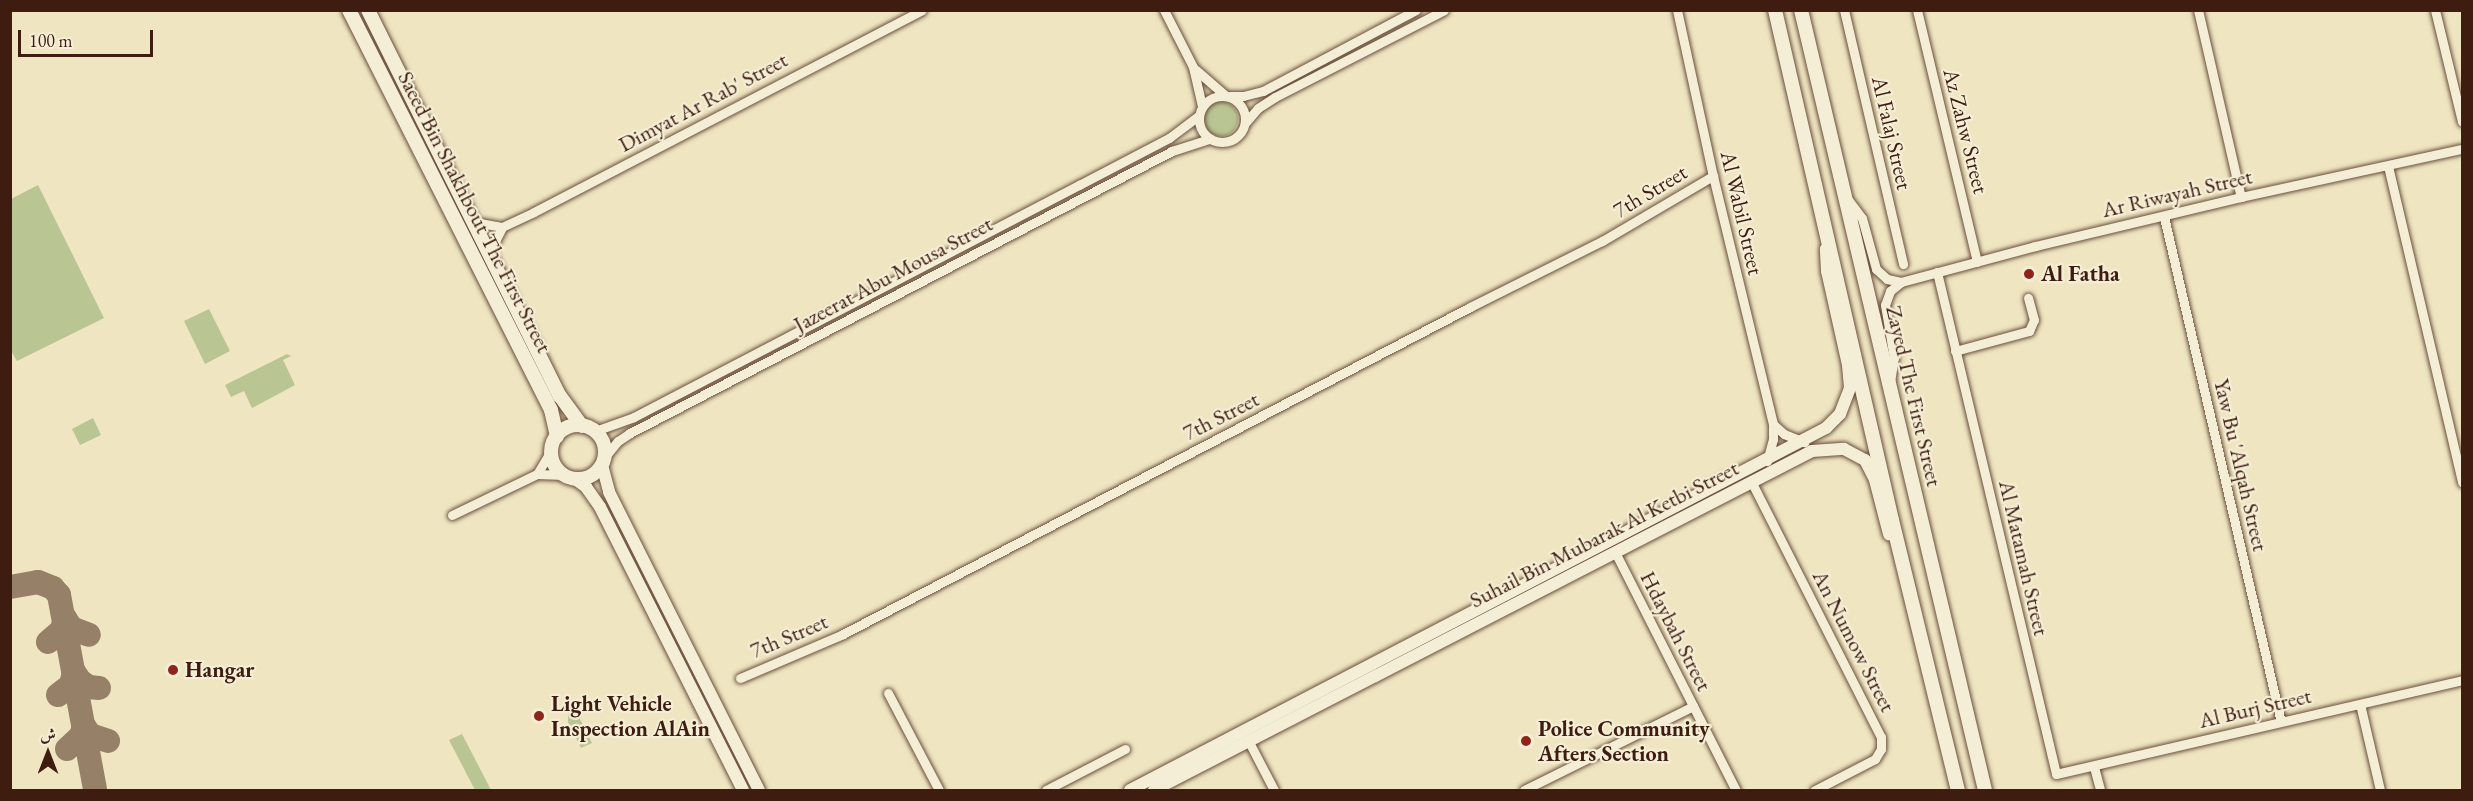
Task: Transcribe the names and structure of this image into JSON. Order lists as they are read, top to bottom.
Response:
{
  "streets": {
    "main road": ["Saeed Bin Shakhbout The First Street", "Zayed The First Street"],
    "street": [
      "Dimyat Ar Rab' Street",
      "Az Zahw Street",
      "Al Falaj Street",
      "7th Street",
      "Ar Riwayah Street",
      "Al Wabil Street",
      "Jazeerat Abu Mousa Street",
      "Yaw Bu 'Alqah Street",
      "Suhail Bin Mubarak Al Ketbi Street",
      "Al Matamah Street",
      "Hdaybah Street",
      "An Numow Street",
      "Al Burj Street"
    ]
  },
  "crossings": [
    ["Az Zahw Street", "Ar Riwayah Street"],
    ["7th Street", "Al Wabil Street"],
    ["Ar Riwayah Street", "Yaw Bu 'Alqah Street"],
    ["Ar Riwayah Street", "Al Matamah Street"],
    ["Saeed Bin Shakhbout The First Street", "Jazeerat Abu Mousa Street"],
    ["Al Wabil Street", "Suhail Bin Mubarak Al Ketbi Street"],
    ["Yaw Bu 'Alqah Street", "Al Burj Street"],
    ["Suhail Bin Mubarak Al Ketbi Street", "Hdaybah Street"],
    ["Suhail Bin Mubarak Al Ketbi Street", "An Numow Street"],
    ["Al Matamah Street", "Al Burj Street"]
  ],
  "places": [
    "Al Fatha",
    "Hangar",
    "Light Vehicle Inspection AlAin",
    "Police Community Afters Section"
  ],
  "scale_bar": "100 m",
  "north": "top"
}
